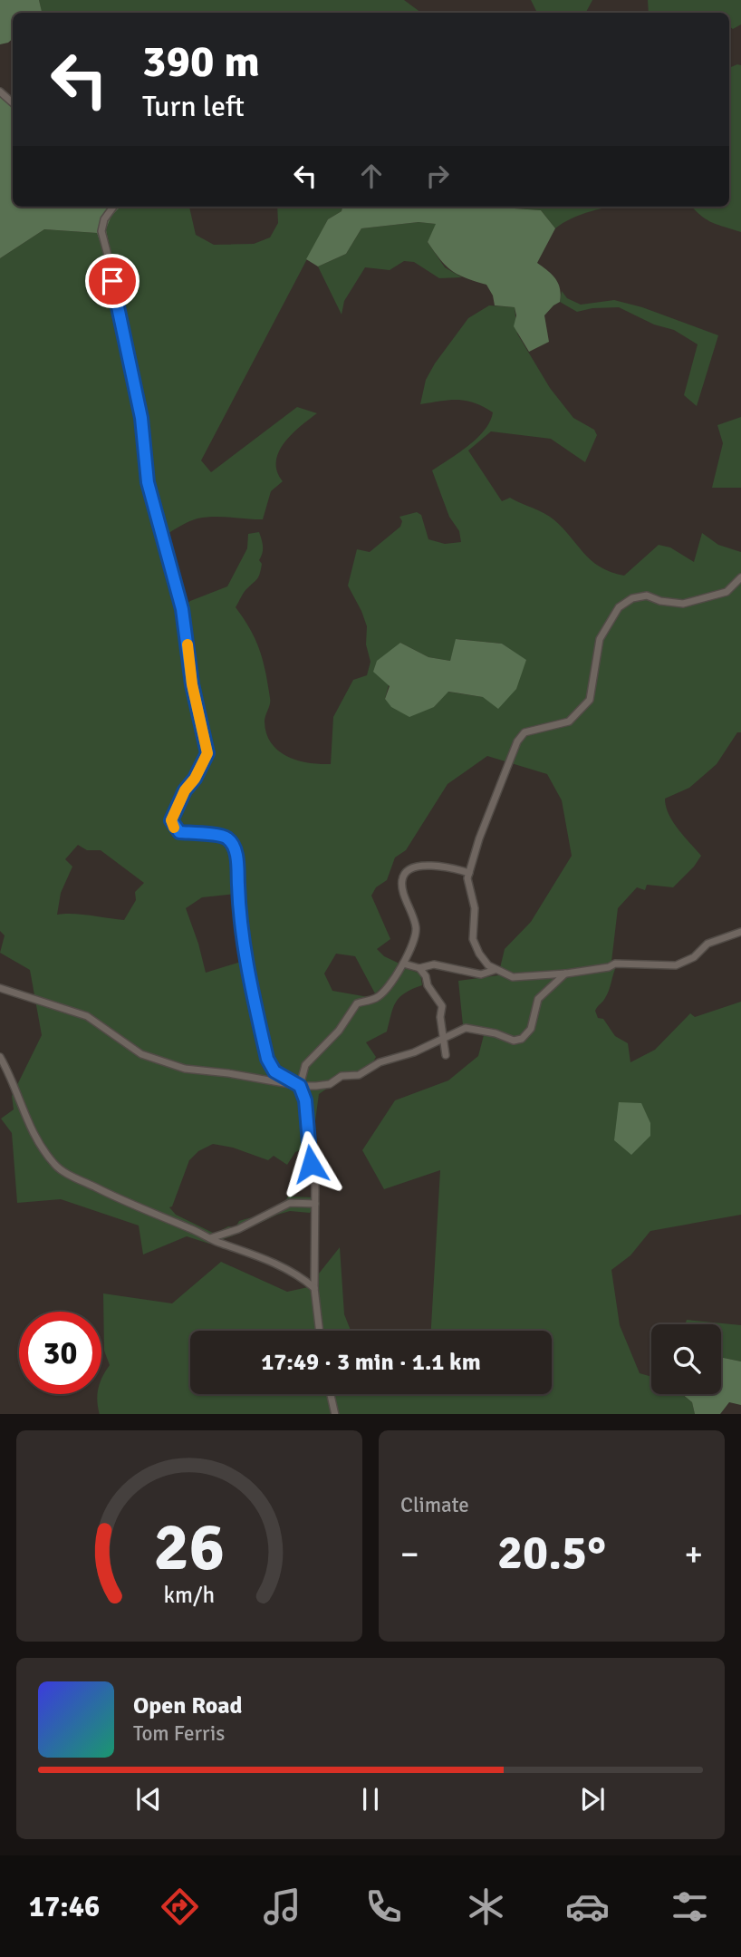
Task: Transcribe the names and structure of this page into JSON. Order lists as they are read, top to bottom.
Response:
{
  "page": {
    "turn": ["390 m", "Turn left"],
    "limit": "30",
    "trip": "17:49 · 3 min · 1.1 km",
    "tile": "Climate",
    "heat": ["−", "20.5°", "+"],
    "song": ["Open Road", "Tom Ferris"],
    "tabs": "17:46",
    "gauge": ["26", "km/h"]
  }
}
